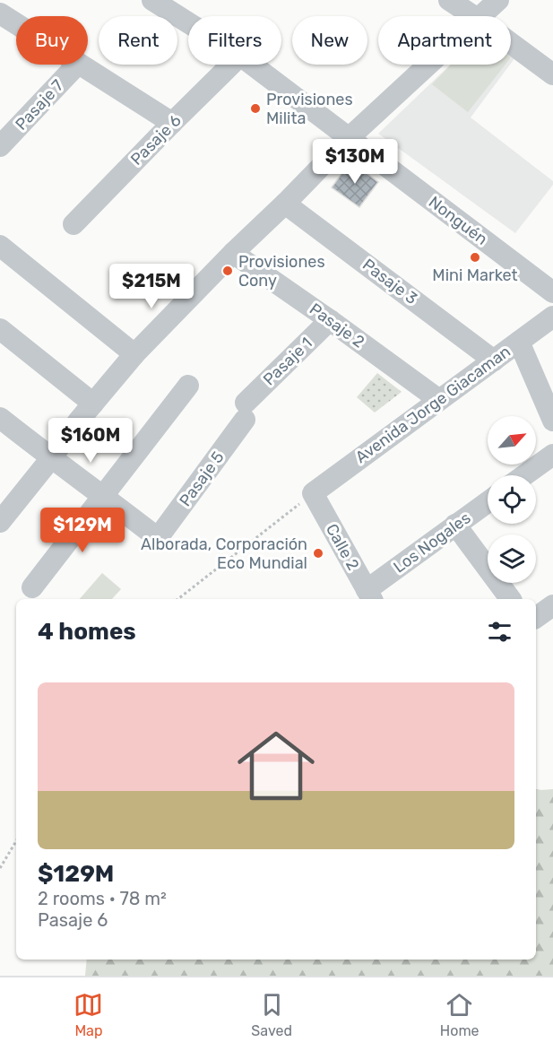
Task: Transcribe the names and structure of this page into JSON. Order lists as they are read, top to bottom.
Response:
{
  "streets": {
    "street": [
      "Pasaje 7",
      "Pasaje 6",
      "Nonguén",
      "Pasaje 3",
      "Pasaje 2",
      "Pasaje 1",
      "Avenida Jorge Giacaman",
      "Pasaje 5",
      "Los Nogales",
      "Calle 2"
    ]
  },
  "crossings": [
    ["Pasaje 3", "Avenida Jorge Giacaman"],
    ["Pasaje 2", "Pasaje 1"],
    ["Pasaje 2", "Avenida Jorge Giacaman"],
    ["Pasaje 1", "Pasaje 5"],
    ["Avenida Jorge Giacaman", "Calle 2"],
    ["Los Nogales", "Calle 2"]
  ],
  "places": [
    "Provisiones Milita",
    "Mini Market",
    "Provisiones Cony",
    "Alborada, Corporación Eco Mundial"
  ],
  "north": "top right",
  "page": {
    "chip": [
      "Buy",
      "Rent",
      "Filters",
      "New",
      "Apartment"
    ],
    "price": [
      "$130M",
      "$215M",
      "$160M",
      "$129M"
    ],
    "heading": "4 homes",
    "list": [
      {
        "name": "$129M",
        "note": "2 rooms · 78 m² · Pasaje 6"
      }
    ],
    "tabs": ["Map", "Saved", "Home"]
  }
}
